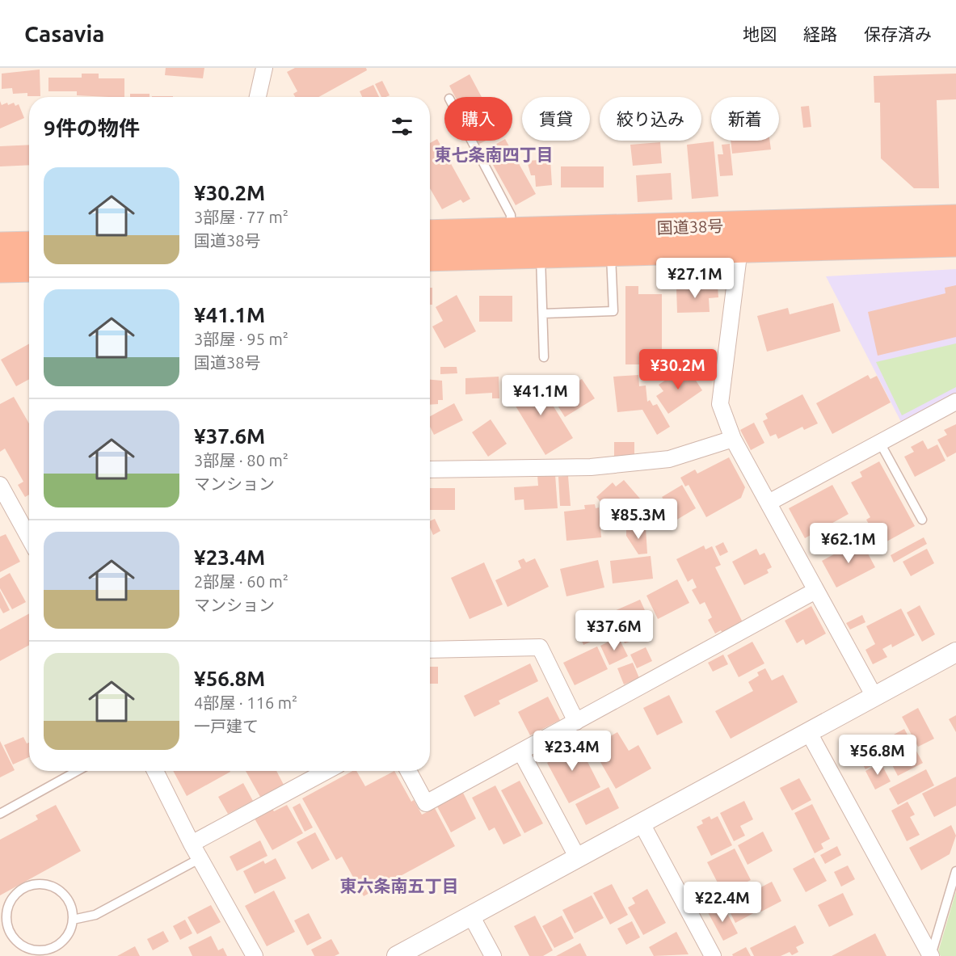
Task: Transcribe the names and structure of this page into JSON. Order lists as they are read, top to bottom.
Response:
{
  "streets": {
    "highway": ["国道38号"]
  },
  "districts": ["東七条南四丁目", "東六条南五丁目"],
  "page": {
    "header": "Casavia",
    "nav": ["地図", "経路", "保存済み"],
    "chip": [
      "購入",
      "賃貸",
      "絞り込み",
      "新着"
    ],
    "heading": "9件の物件",
    "list": [
      {
        "name": "¥30.2M",
        "note": "3部屋 · 77 m² · 国道38号"
      },
      {
        "name": "¥41.1M",
        "note": "3部屋 · 95 m² · 国道38号"
      },
      {
        "name": "¥37.6M",
        "note": "3部屋 · 80 m² · マンション"
      },
      {
        "name": "¥23.4M",
        "note": "2部屋 · 60 m² · マンション"
      },
      {
        "name": "¥56.8M",
        "note": "4部屋 · 116 m² · 一戸建て"
      }
    ],
    "price": [
      "¥27.1M",
      "¥30.2M",
      "¥41.1M",
      "¥85.3M",
      "¥62.1M",
      "¥37.6M",
      "¥23.4M",
      "¥56.8M",
      "¥22.4M"
    ]
  }
}
